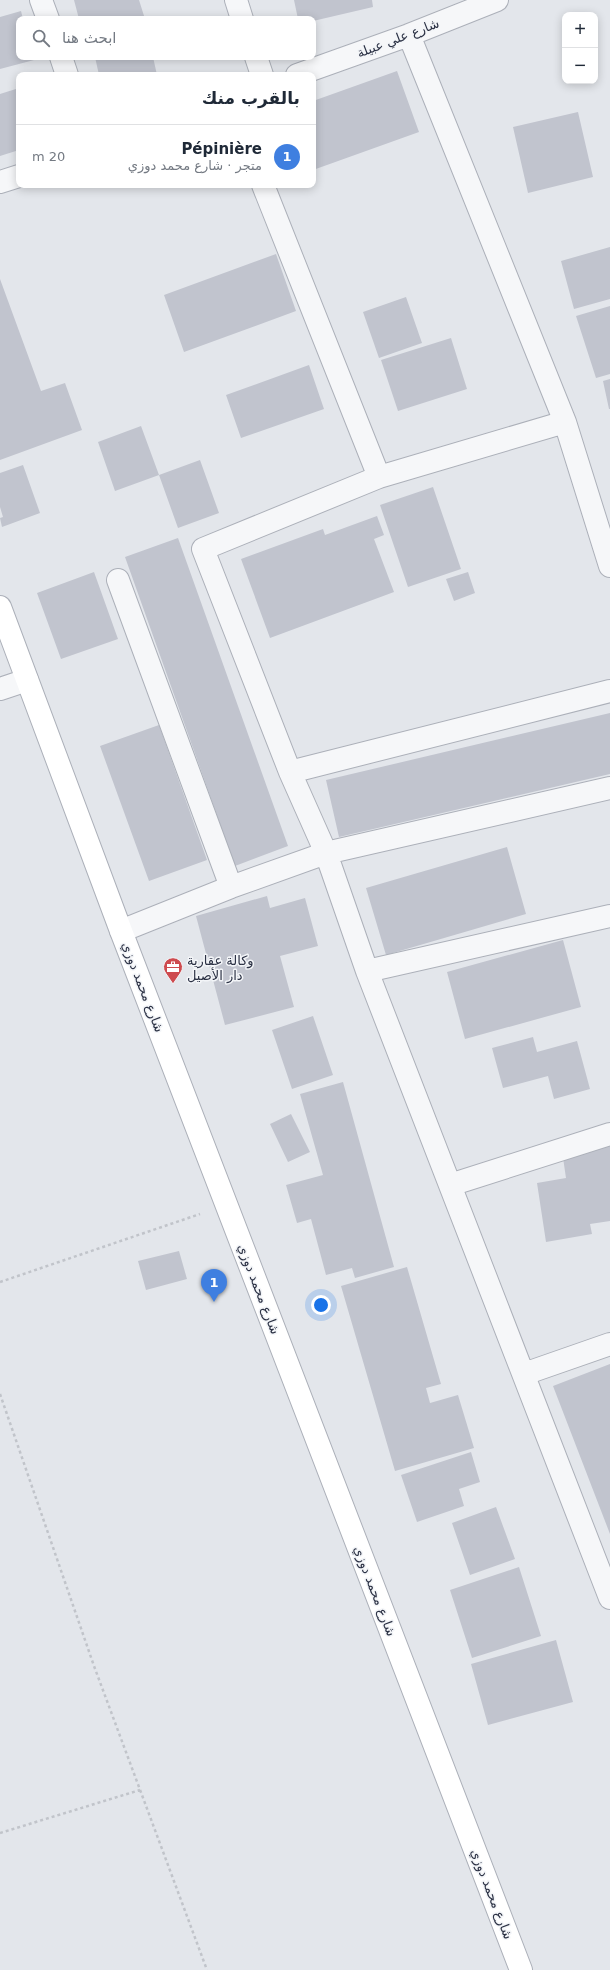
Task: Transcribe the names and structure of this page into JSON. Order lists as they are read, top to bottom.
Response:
{
  "streets": {
    "street": ["شارع علي عبيلة", "شارع محمد دوزي"]
  },
  "places": {
    "office": ["وكالة عقارية دار الأصيل"]
  },
  "page": {
    "map_buttons": ["+", "−"],
    "search": "ابحث هنا",
    "heading": "بالقرب منك",
    "list": [
      {
        "mark": "1",
        "name": "Pépinière",
        "note": "متجر · شارع محمد دوزي",
        "value": "20 m"
      }
    ],
    "pins": "1"
  }
}
